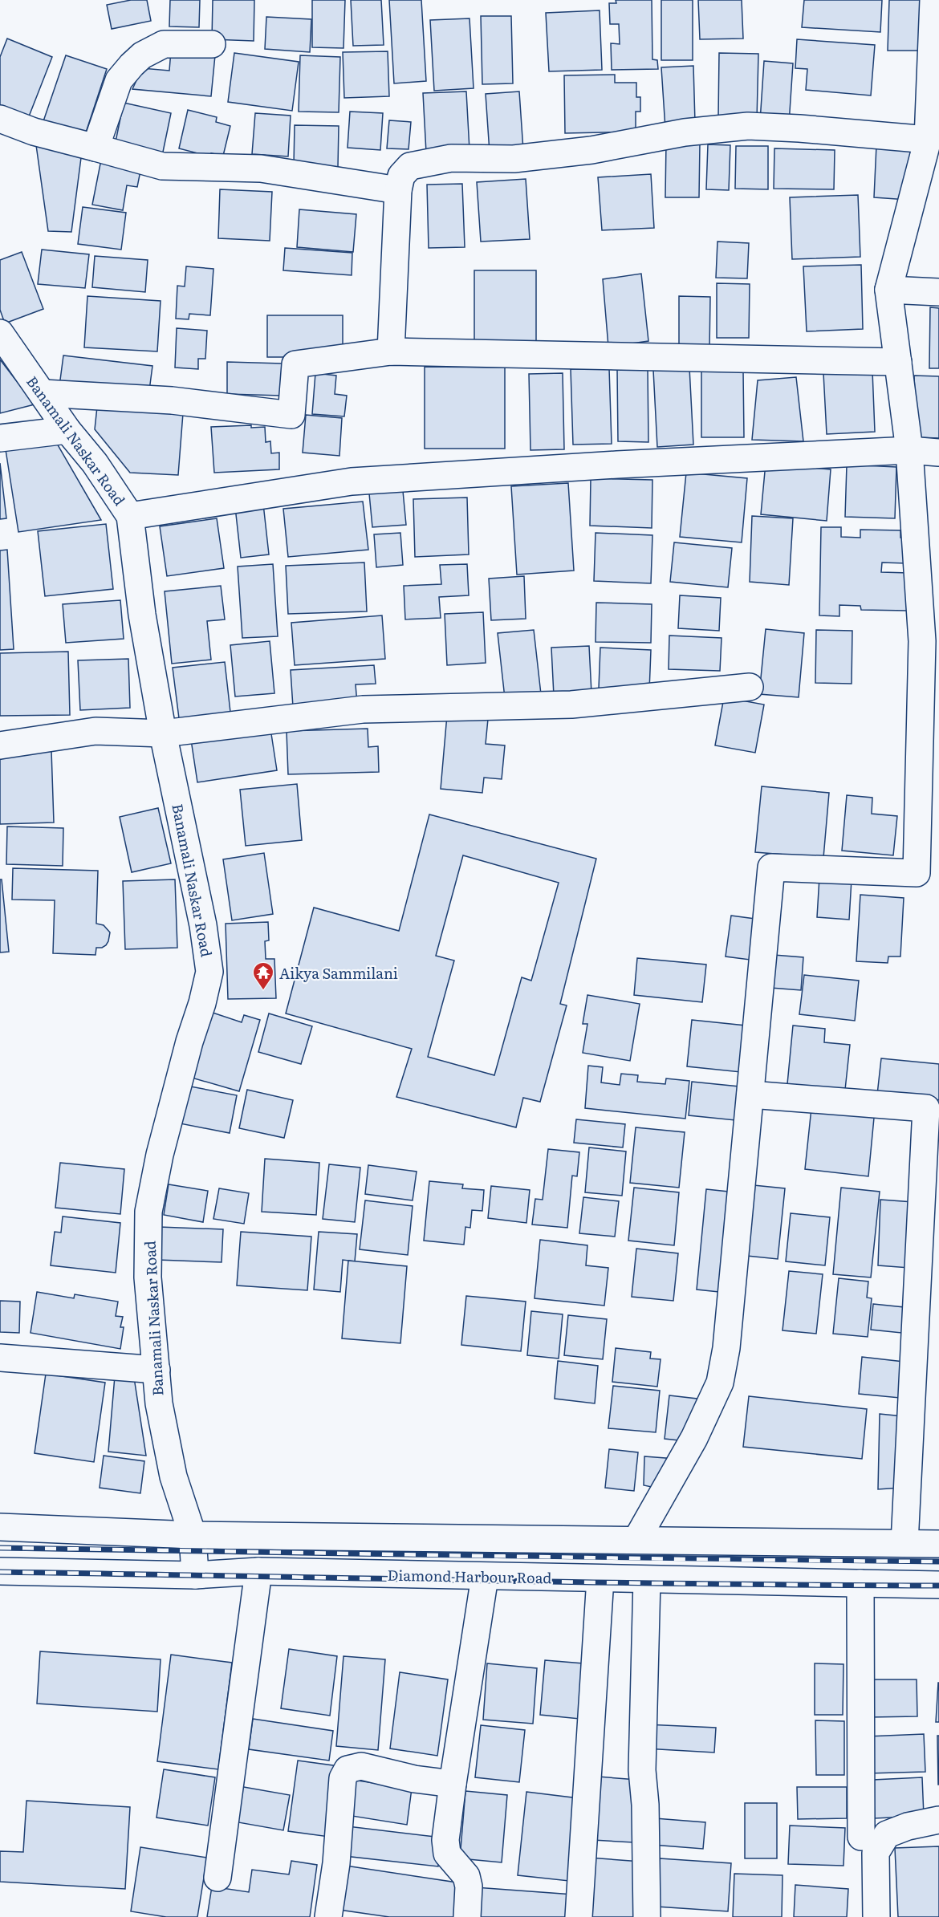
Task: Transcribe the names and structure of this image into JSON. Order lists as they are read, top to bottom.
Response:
{
  "streets": {
    "main road": ["Banamali Naskar Road", "Diamond Harbour Road"]
  },
  "crossings": [
    ["Banamali Naskar Road", "Diamond Harbour Road"]
  ],
  "places": {
    "temple": ["Aikya Sammilani"]
  }
}
